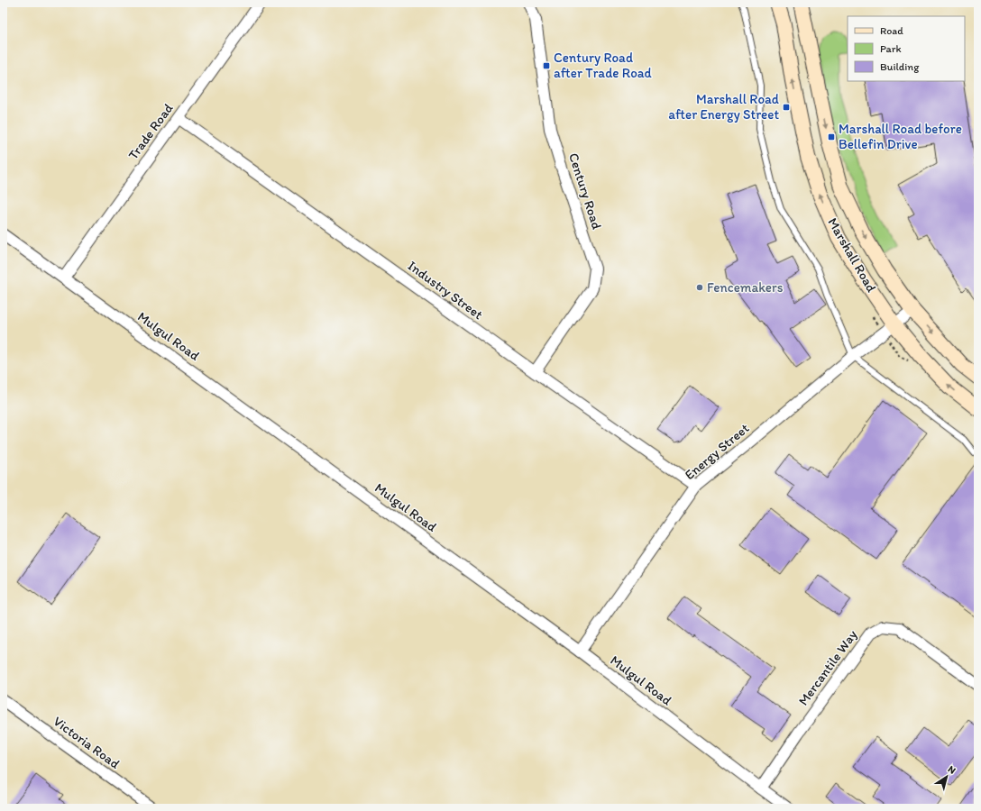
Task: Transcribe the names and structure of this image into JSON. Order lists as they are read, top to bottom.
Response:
{
  "streets": {
    "main road": ["Marshall Road"],
    "street": [
      "Trade Road",
      "Century Road",
      "Industry Street",
      "Mulgul Road",
      "Energy Street",
      "Mercantile Way",
      "Victoria Road"
    ]
  },
  "crossings": [
    ["Trade Road", "Industry Street"],
    ["Trade Road", "Mulgul Road"],
    ["Century Road", "Industry Street"],
    ["Marshall Road", "Energy Street"],
    ["Industry Street", "Energy Street"],
    ["Mulgul Road", "Energy Street"],
    ["Mulgul Road", "Mercantile Way"]
  ],
  "places": {
    "transit": ["Century Road after Trade Road", "Marshall Road after Energy Street", "Marshall Road before Bellefin Drive"],
    "other": ["Fencemakers"]
  },
  "legend": ["Road", "Park", "Building"],
  "north": "top right"
}
